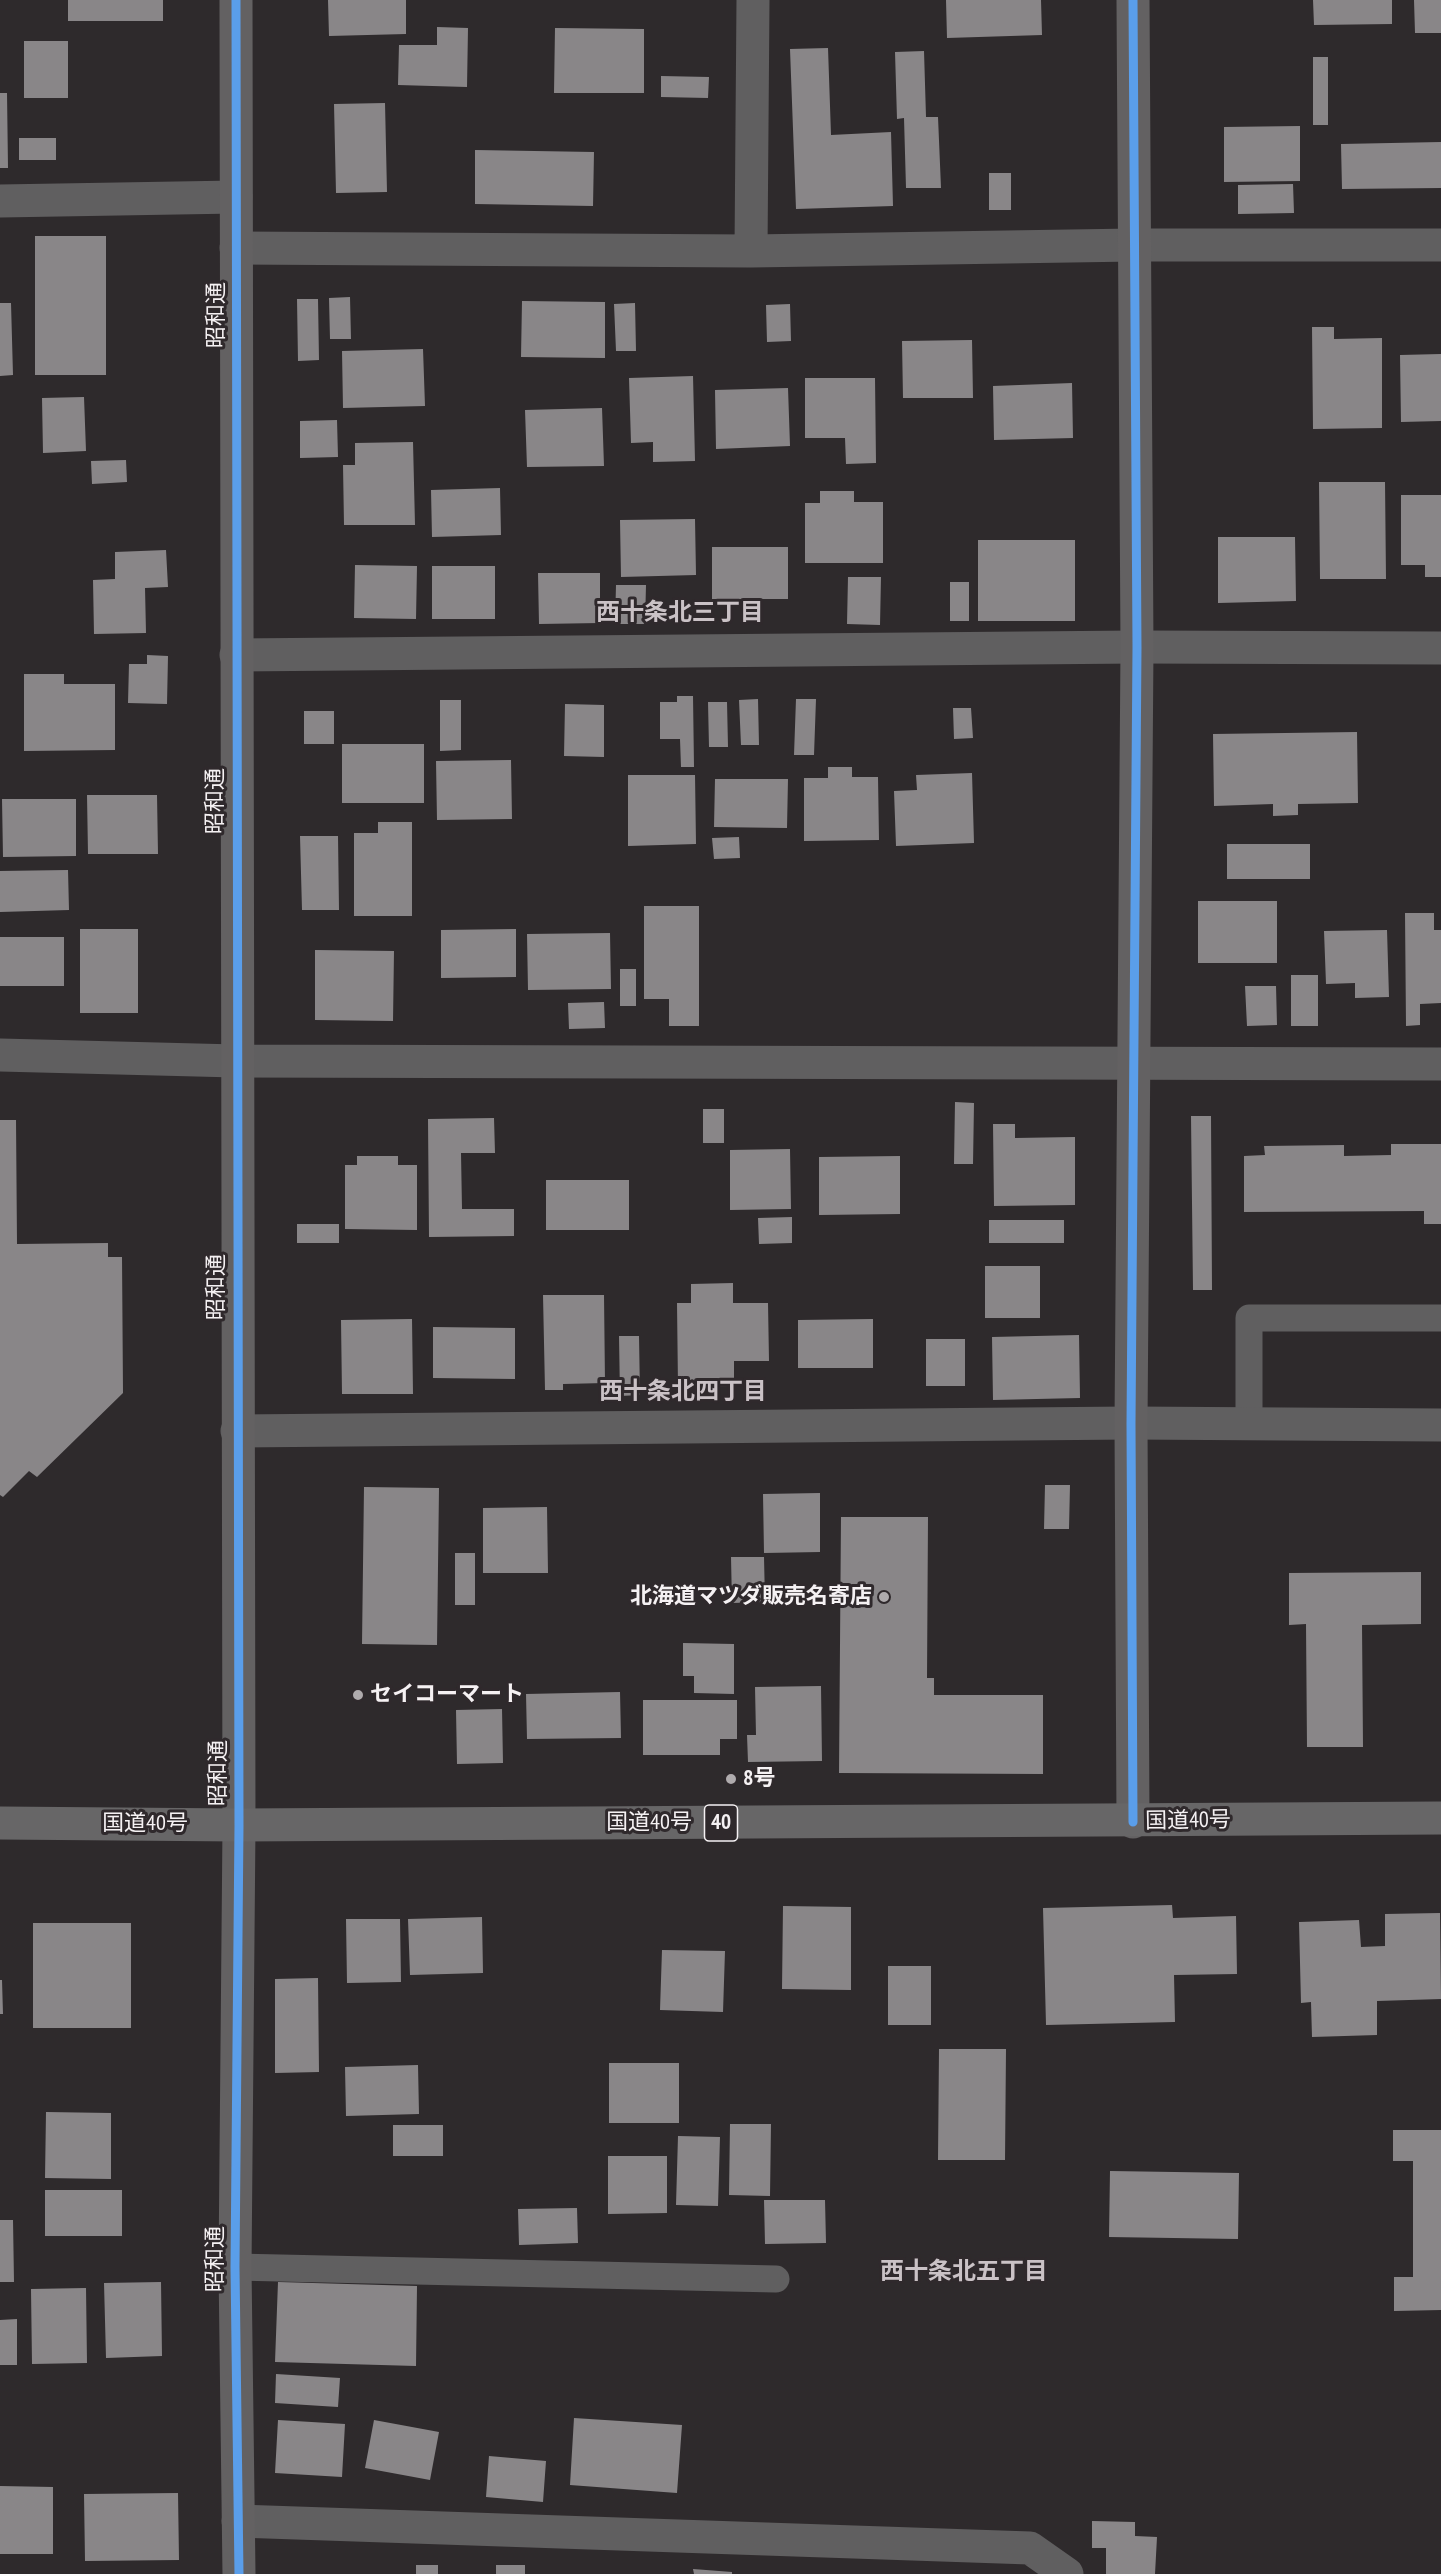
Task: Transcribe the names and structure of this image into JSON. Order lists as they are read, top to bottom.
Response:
{
  "streets": {
    "highway": ["国道40号", "40"],
    "street": ["昭和通"]
  },
  "crossings": [
    ["昭和通", "国道40号"]
  ],
  "districts": ["西十条北三丁目", "西十条北四丁目", "西十条北五丁目"],
  "places": ["北海道マツダ販売名寄店", "セイコーマート", "8号"]
}
